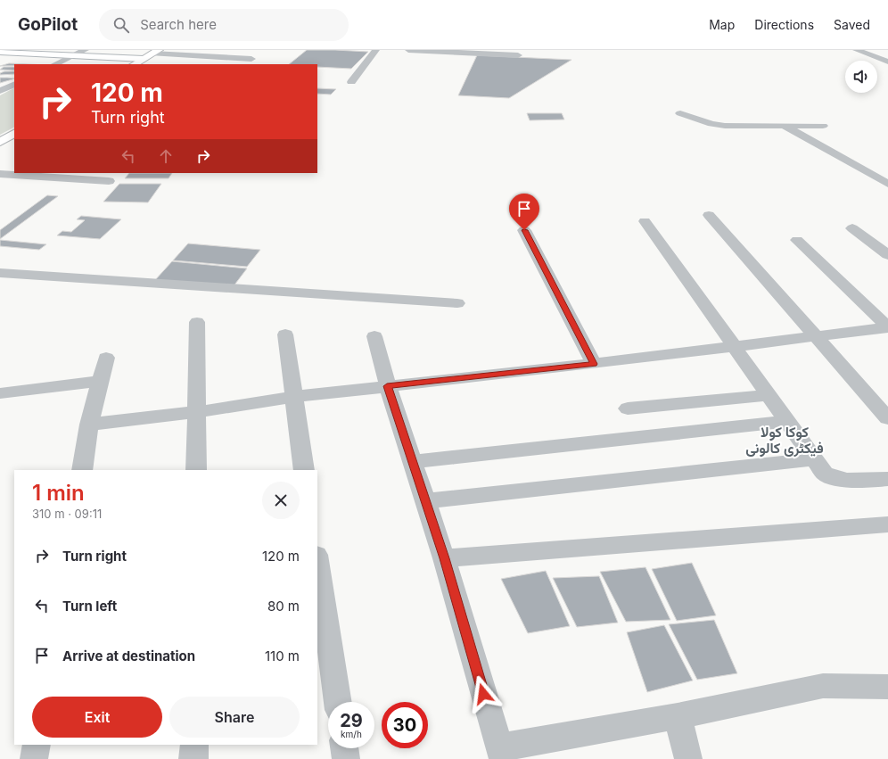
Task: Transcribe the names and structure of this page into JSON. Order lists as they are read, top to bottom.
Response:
{
  "districts": ["کوکا کولا فیکٹری کالونی"],
  "page": {
    "header": "GoPilot",
    "search": "Search here",
    "nav": ["Map", "Directions", "Saved"],
    "turn": ["120 m", "Turn right"],
    "heading": ["1 min", "310 m · 09:11"],
    "list": [
      {
        "name": "Turn right",
        "value": "120 m"
      },
      {
        "name": "Turn left",
        "value": "80 m"
      },
      {
        "name": "Arrive at destination",
        "value": "110 m"
      }
    ],
    "buttons": ["Exit", "Share"],
    "speed": "29 km/h",
    "limit": "30"
  }
}
